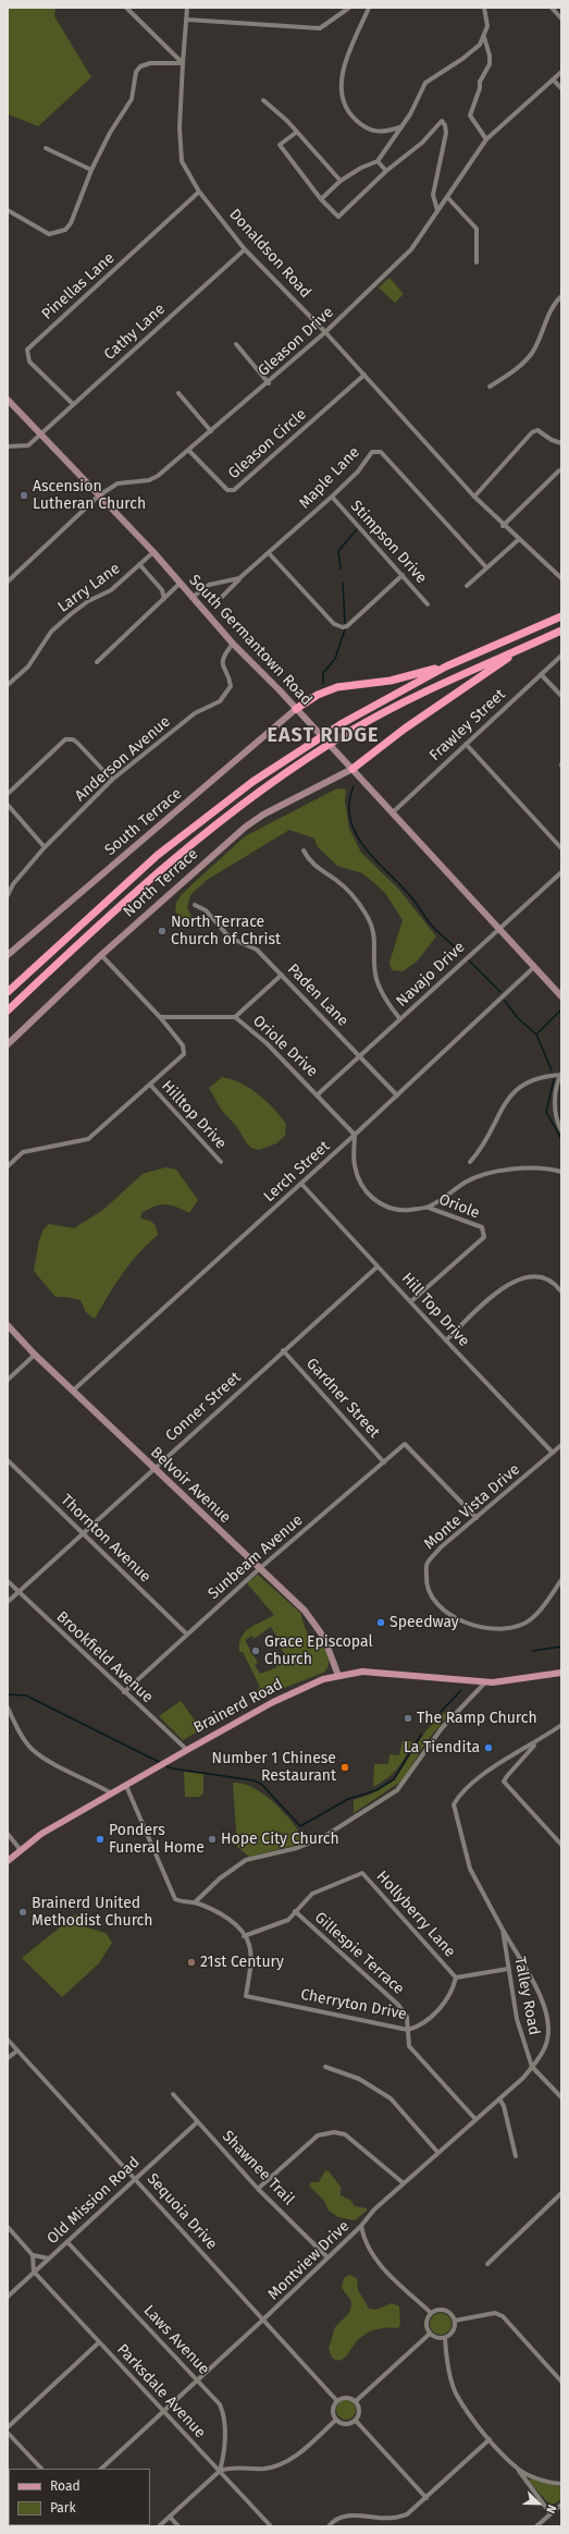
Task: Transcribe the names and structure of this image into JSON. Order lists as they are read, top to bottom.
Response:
{
  "streets": {
    "main road": ["Brainerd Road"],
    "street": [
      "Donaldson Road",
      "Pinellas Lane",
      "Cathy Lane",
      "Gleason Drive",
      "Gleason Circle",
      "Maple Lane",
      "Stimpson Drive",
      "Larry Lane",
      "South Germantown Road",
      "Frawley Street",
      "Anderson Avenue",
      "South Terrace",
      "North Terrace",
      "Navajo Drive",
      "Paden Lane",
      "Oriole Drive",
      "Hilltop Drive",
      "Lerch Street",
      "Oriole",
      "Hill Top Drive",
      "Gardner Street",
      "Conner Street",
      "Belvoir Avenue",
      "Monte Vista Drive",
      "Thornton Avenue",
      "Sunbeam Avenue",
      "Brookfield Avenue",
      "Hollyberry Lane",
      "Gillespie Terrace",
      "Talley Road",
      "Cherryton Drive",
      "Shawnee Trail",
      "Old Mission Road",
      "Sequoia Drive",
      "Montview Drive",
      "Laws Avenue",
      "Parksdale Avenue"
    ]
  },
  "crossings": [
    ["Donaldson Road", "Pinellas Lane"],
    ["Donaldson Road", "Cathy Lane"],
    ["Donaldson Road", "Gleason Drive"],
    ["Donaldson Road", "Gleason Circle"],
    ["Pinellas Lane", "Cathy Lane"],
    ["Cathy Lane", "South Germantown Road"],
    ["Gleason Drive", "Gleason Circle"],
    ["Gleason Drive", "South Germantown Road"],
    ["Maple Lane", "Stimpson Drive"],
    ["Maple Lane", "South Germantown Road"],
    ["Larry Lane", "South Germantown Road"],
    ["South Germantown Road", "Frawley Street"],
    ["South Germantown Road", "Anderson Avenue"],
    ["South Germantown Road", "South Terrace"],
    ["South Germantown Road", "North Terrace"],
    ["South Germantown Road", "Navajo Drive"],
    ["South Germantown Road", "Lerch Street"],
    ["Navajo Drive", "Paden Lane"],
    ["Navajo Drive", "Oriole Drive"],
    ["Paden Lane", "Lerch Street"],
    ["Oriole Drive", "Lerch Street"],
    ["Lerch Street", "Hill Top Drive"],
    ["Lerch Street", "Belvoir Avenue"],
    ["Oriole", "Hill Top Drive"],
    ["Hill Top Drive", "Conner Street"],
    ["Hill Top Drive", "Monte Vista Drive"],
    ["Gardner Street", "Conner Street"],
    ["Gardner Street", "Sunbeam Avenue"],
    ["Conner Street", "Belvoir Avenue"],
    ["Conner Street", "Thornton Avenue"],
    ["Conner Street", "Brookfield Avenue"],
    ["Belvoir Avenue", "Sunbeam Avenue"],
    ["Belvoir Avenue", "Brainerd Road"],
    ["Monte Vista Drive", "Sunbeam Avenue"],
    ["Thornton Avenue", "Sunbeam Avenue"],
    ["Sunbeam Avenue", "Brookfield Avenue"],
    ["Brookfield Avenue", "Brainerd Road"],
    ["Hollyberry Lane", "Gillespie Terrace"],
    ["Hollyberry Lane", "Cherryton Drive"],
    ["Gillespie Terrace", "Cherryton Drive"],
    ["Gillespie Terrace", "Montview Drive"],
    ["Talley Road", "Montview Drive"],
    ["Shawnee Trail", "Old Mission Road"],
    ["Shawnee Trail", "Montview Drive"],
    ["Old Mission Road", "Sequoia Drive"],
    ["Old Mission Road", "Laws Avenue"],
    ["Old Mission Road", "Parksdale Avenue"],
    ["Sequoia Drive", "Montview Drive"],
    ["Montview Drive", "Laws Avenue"],
    ["Montview Drive", "Parksdale Avenue"],
    ["Laws Avenue", "Parksdale Avenue"]
  ],
  "districts": ["EAST RIDGE"],
  "places": [
    "Ascension Lutheran Church",
    "North Terrace Church of Christ",
    "Speedway",
    "Grace Episcopal Church",
    "The Ramp Church",
    "La Tiendita",
    "Number 1 Chinese Restaurant",
    "Ponders Funeral Home",
    "Hope City Church",
    "Brainerd United Methodist Church",
    "21st Century"
  ],
  "legend": ["Road", "Park"],
  "north": "bottom right"
}
